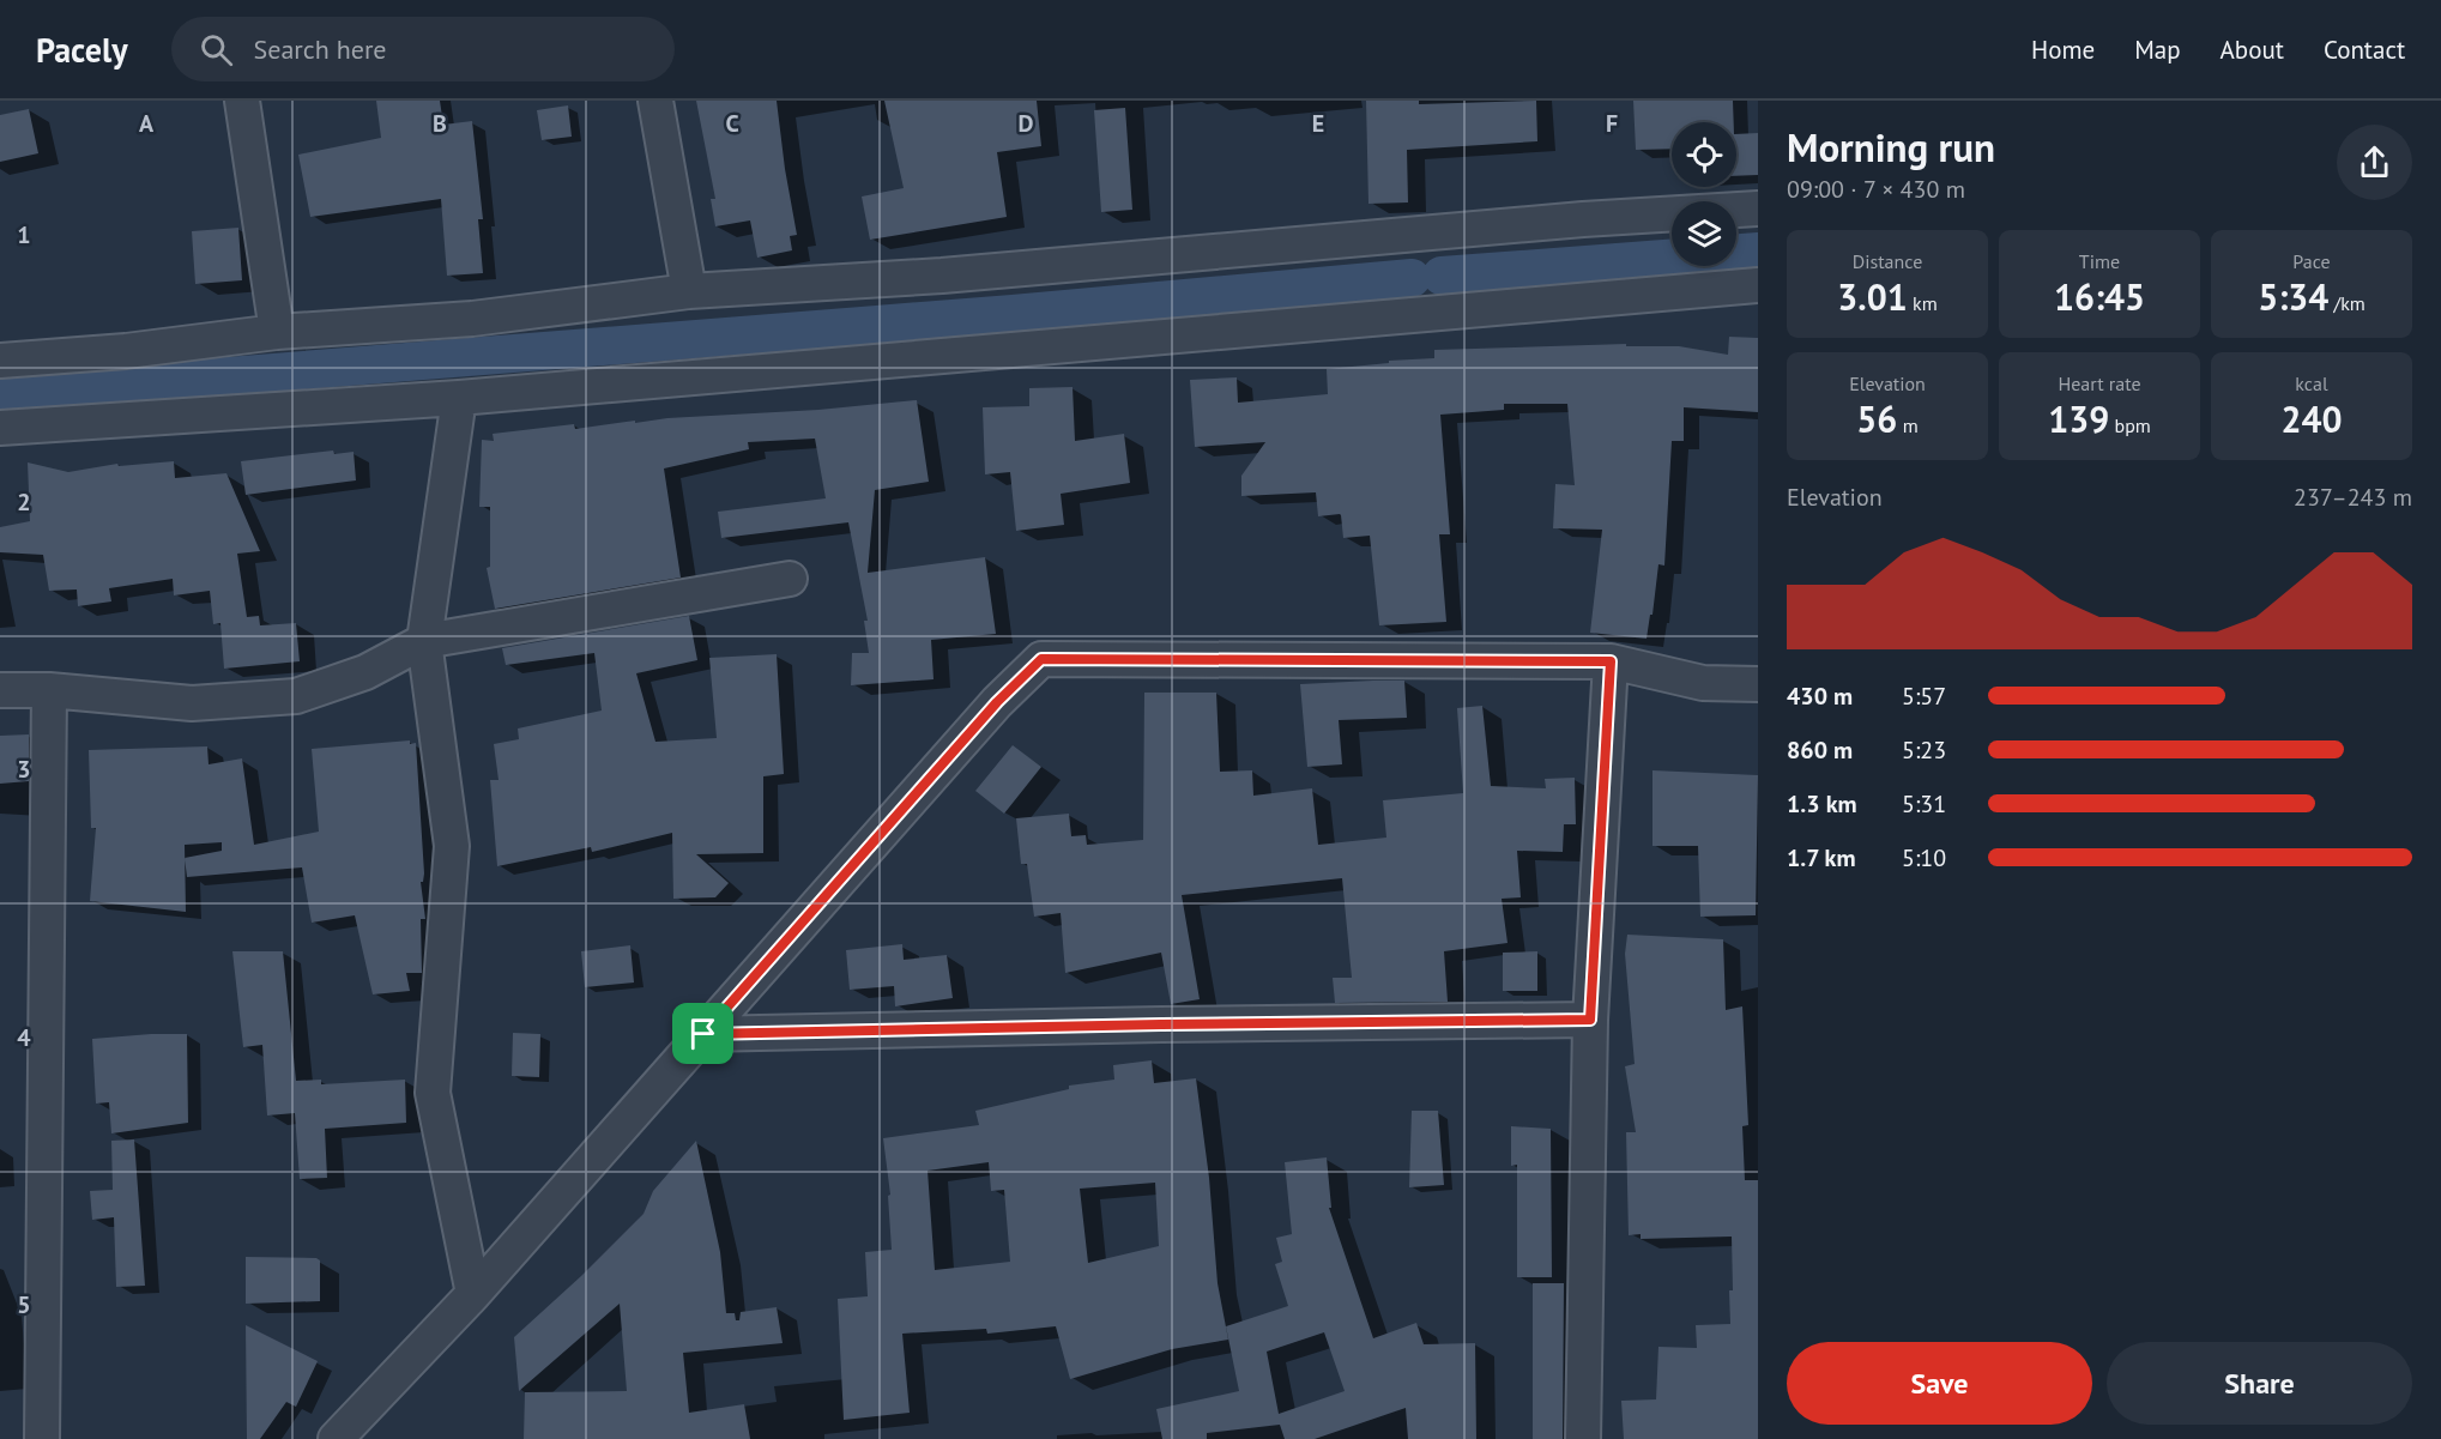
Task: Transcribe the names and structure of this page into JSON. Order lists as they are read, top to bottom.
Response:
{
  "page": {
    "header": "Pacely",
    "search": "Search here",
    "nav": [
      "Home",
      "Map",
      "About",
      "Contact"
    ],
    "heading": ["Morning run", "09:00 · 7 × 430 m"],
    "stats": [
      ["Distance", "3.01 km"],
      ["Time", "16:45"],
      ["Pace", "5:34 /km"],
      ["Elevation", "56 m"],
      ["Heart rate", "139 bpm"],
      ["kcal", "240"]
    ],
    "chart": ["Elevation", "237–243 m"],
    "list": [
      {
        "name": "430 m",
        "note": "5:57"
      },
      {
        "name": "860 m",
        "note": "5:23"
      },
      {
        "name": "1.3 km",
        "note": "5:31"
      },
      {
        "name": "1.7 km",
        "note": "5:10"
      }
    ],
    "buttons": ["Save", "Share"]
  },
  "grid": {
    "columns": [
      "A",
      "B",
      "C",
      "D",
      "E",
      "F"
    ],
    "rows": [
      "1",
      "2",
      "3",
      "4",
      "5"
    ]
  }
}
